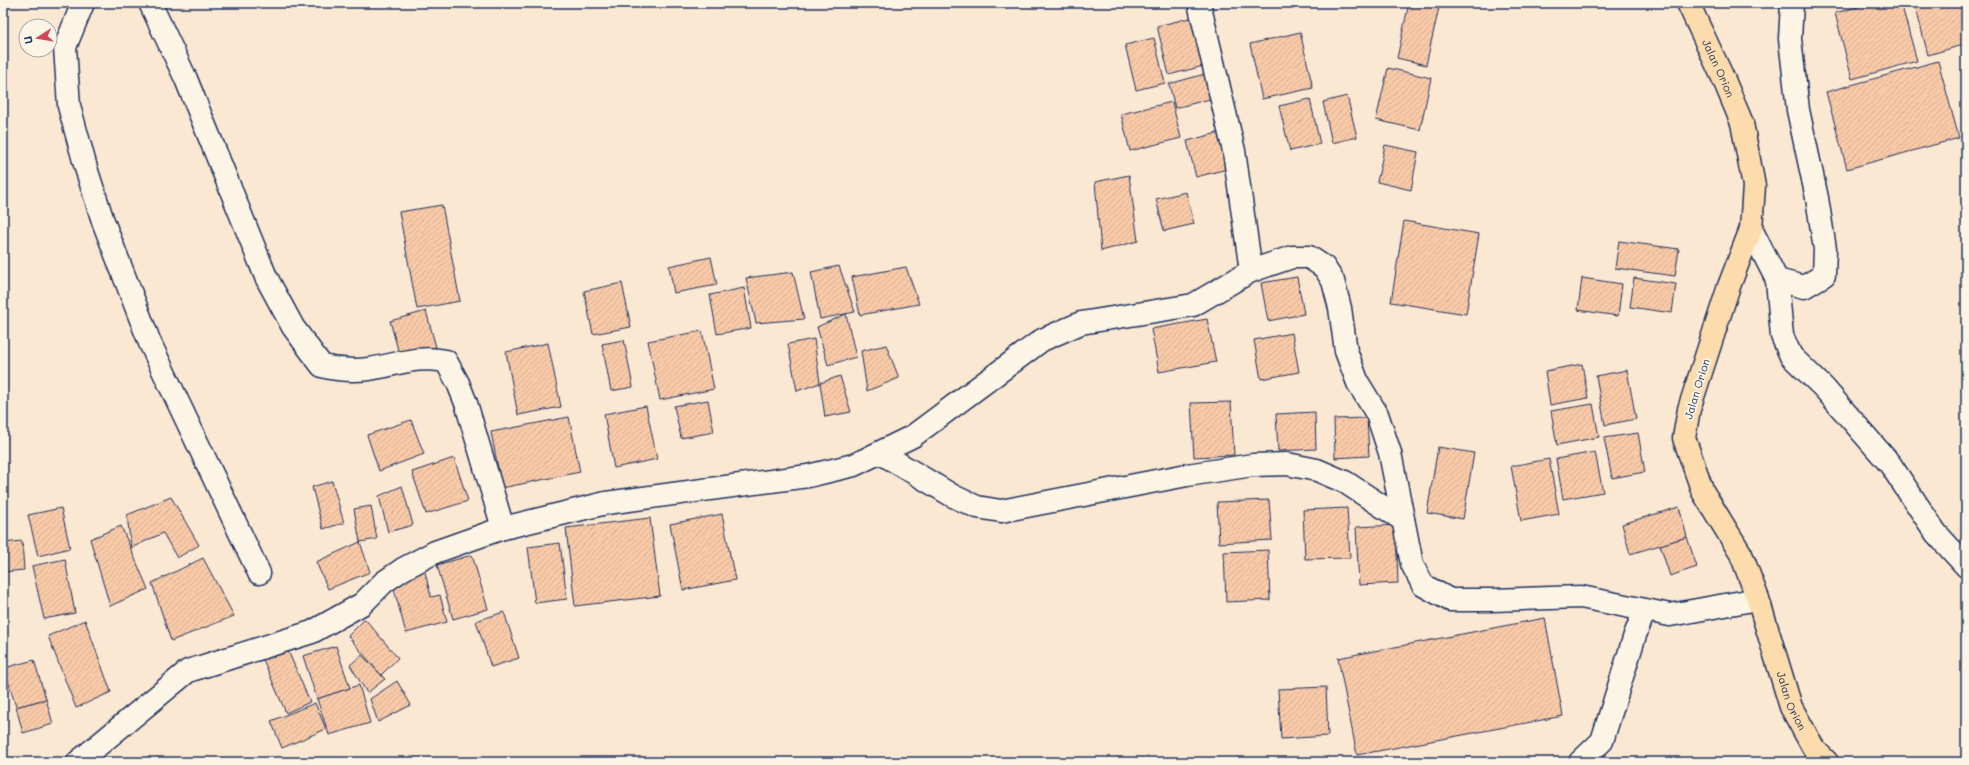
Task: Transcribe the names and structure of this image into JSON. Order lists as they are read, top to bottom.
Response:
{
  "streets": {
    "highway": ["Jalan Orion"]
  },
  "north": "left"
}
